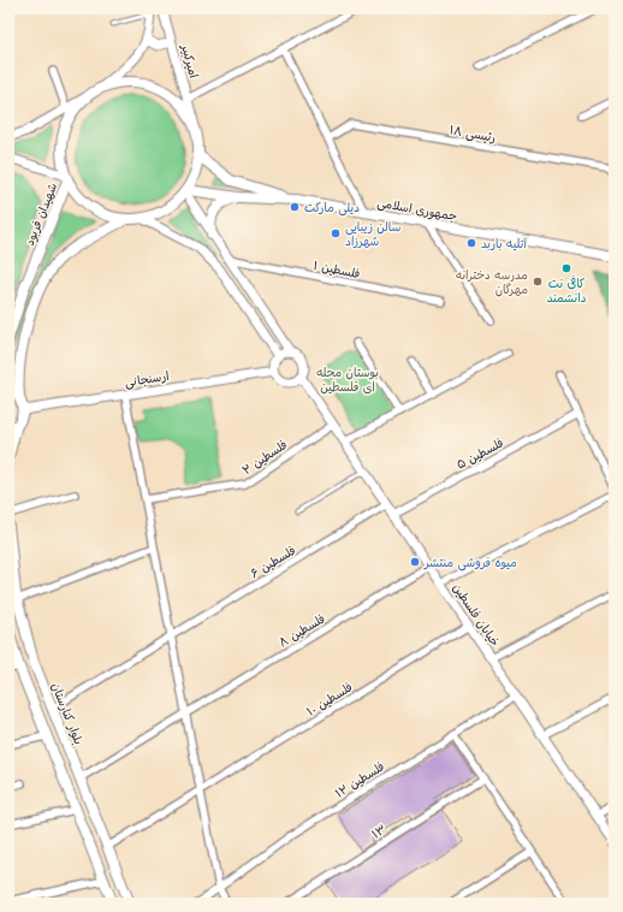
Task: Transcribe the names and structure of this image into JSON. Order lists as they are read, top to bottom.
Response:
{
  "streets": {
    "main road": ["جمهوری اسلامی", "شهيدان فربود", "بلوار کنارستان"],
    "street": [
      "امیرکبیر",
      "رئیسی ۱۸",
      "فلسطین ۱",
      "ارسنجانی",
      "فلسطین ۵",
      "فلسطین ۲",
      "فلسطین ۶",
      "خیابان فلسطین",
      "فلسطین ۸",
      "فلسطین ۱۰",
      "فلسطین ۱۲",
      "۱۳"
    ]
  },
  "crossings": [
    ["امیرکبیر", "جمهوری اسلامی"],
    ["امیرکبیر", "شهيدان فربود"],
    ["جمهوری اسلامی", "شهيدان فربود"],
    ["ارسنجانی", "خیابان فلسطین"],
    ["فلسطین ۵", "خیابان فلسطین"],
    ["فلسطین ۲", "خیابان فلسطین"],
    ["فلسطین ۶", "خیابان فلسطین"],
    ["فلسطین ۶", "بلوار کنارستان"],
    ["خیابان فلسطین", "فلسطین ۸"],
    ["خیابان فلسطین", "فلسطین ۱۰"],
    ["خیابان فلسطین", "فلسطین ۱۲"],
    ["فلسطین ۸", "بلوار کنارستان"],
    ["فلسطین ۱۰", "بلوار کنارستان"]
  ],
  "parks": ["بوستان محله ای فلسطین"],
  "places": [
    "دیلی مارکت",
    "سالن زیبایی شهرزاد",
    "آتلیه باربد",
    "کافی نت دانشمند",
    "مدرسه دخترانه مهرگان",
    "میوه فروشی منتشر"
  ]
}
